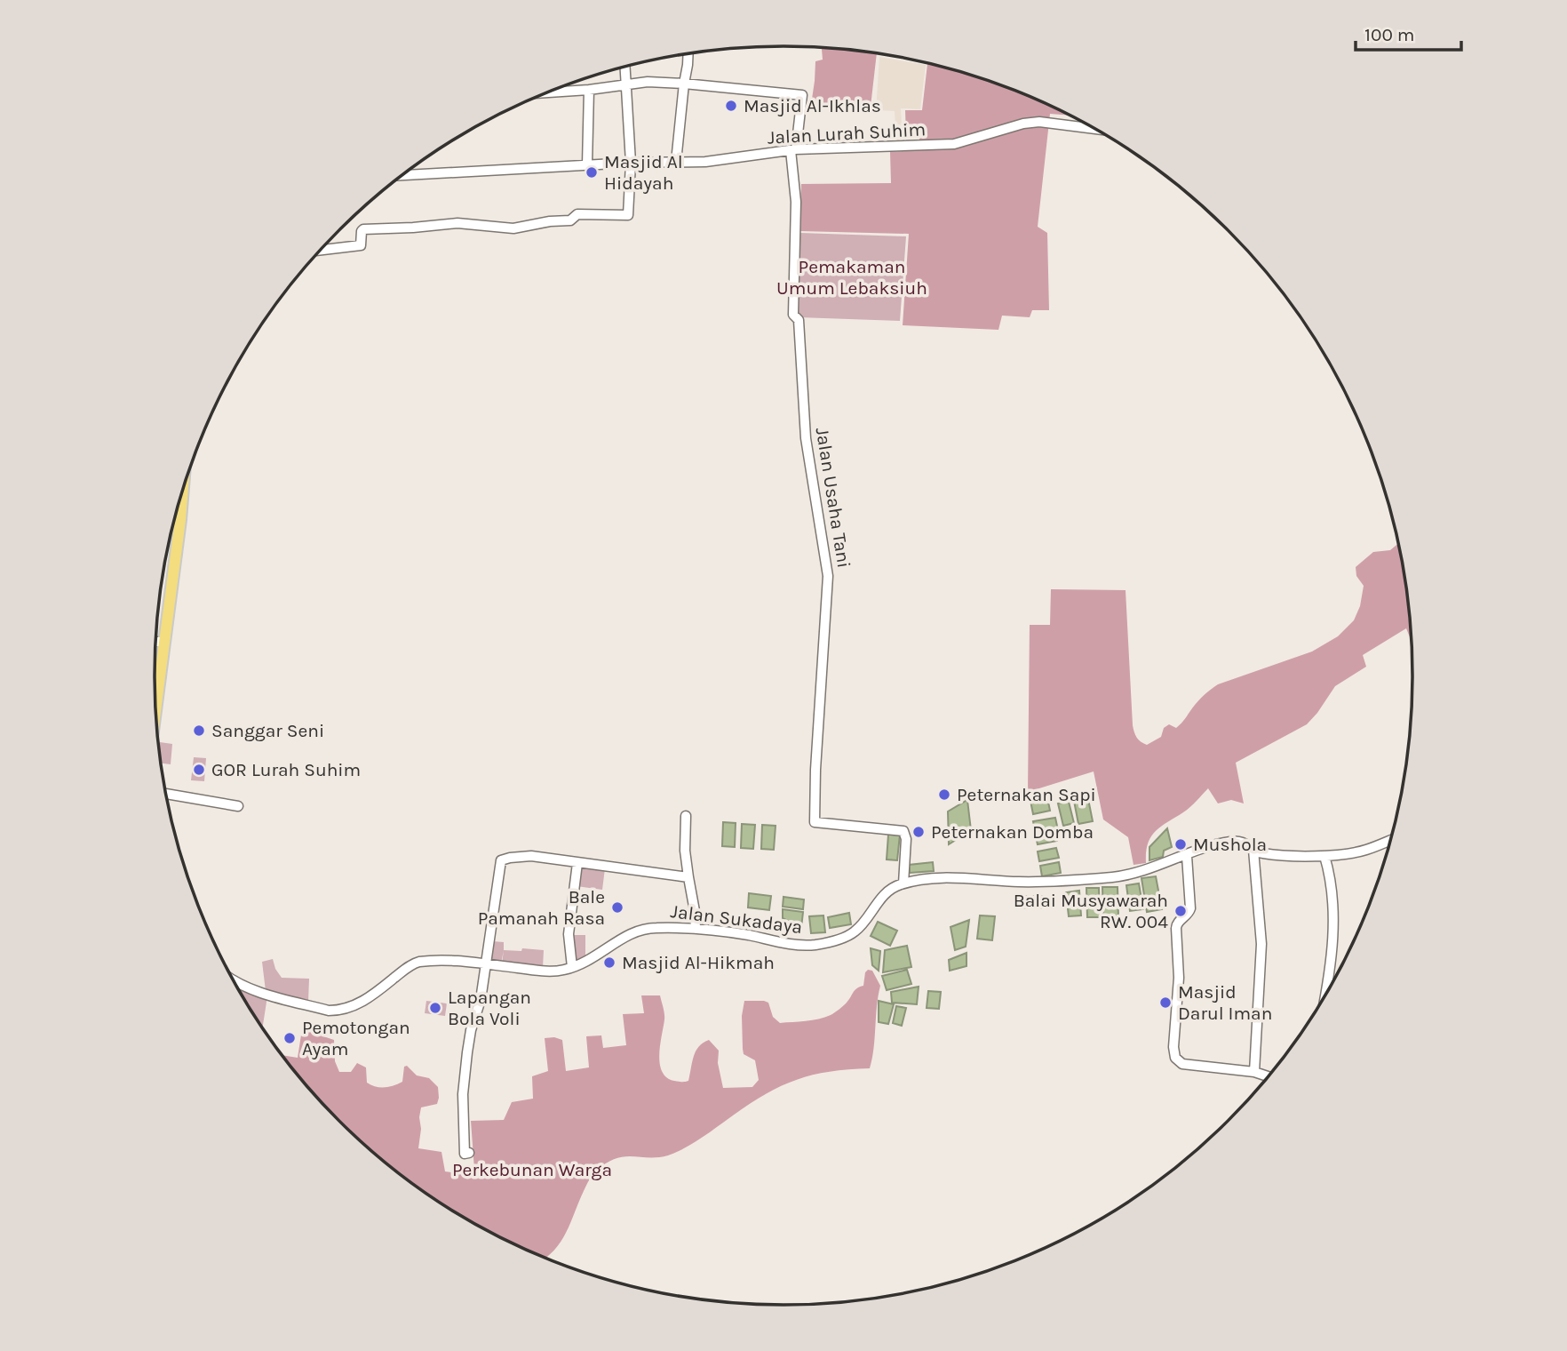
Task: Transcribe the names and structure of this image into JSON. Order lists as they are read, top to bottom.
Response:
{
  "streets": {
    "street": ["Jalan Lurah Suhim", "Jalan Usaha Tani", "Jalan Sukadaya"]
  },
  "crossings": [
    ["Jalan Lurah Suhim", "Jalan Usaha Tani"],
    ["Jalan Usaha Tani", "Jalan Sukadaya"]
  ],
  "parks": ["Pemakaman Umum Lebaksiuh", "Perkebunan Warga"],
  "places": [
    "Masjid Al-Ikhlas",
    "Masjid Al Hidayah",
    "Sanggar Seni",
    "GOR Lurah Suhim",
    "Peternakan Sapi",
    "Peternakan Domba",
    "Mushola",
    "Bale Pamanah Rasa",
    "Balai Musyawarah RW. 004",
    "Masjid Al-Hikmah",
    "Masjid Darul Iman",
    "Lapangan Bola Voli",
    "Pemotongan Ayam"
  ],
  "scale_bar": "100 m"
}
